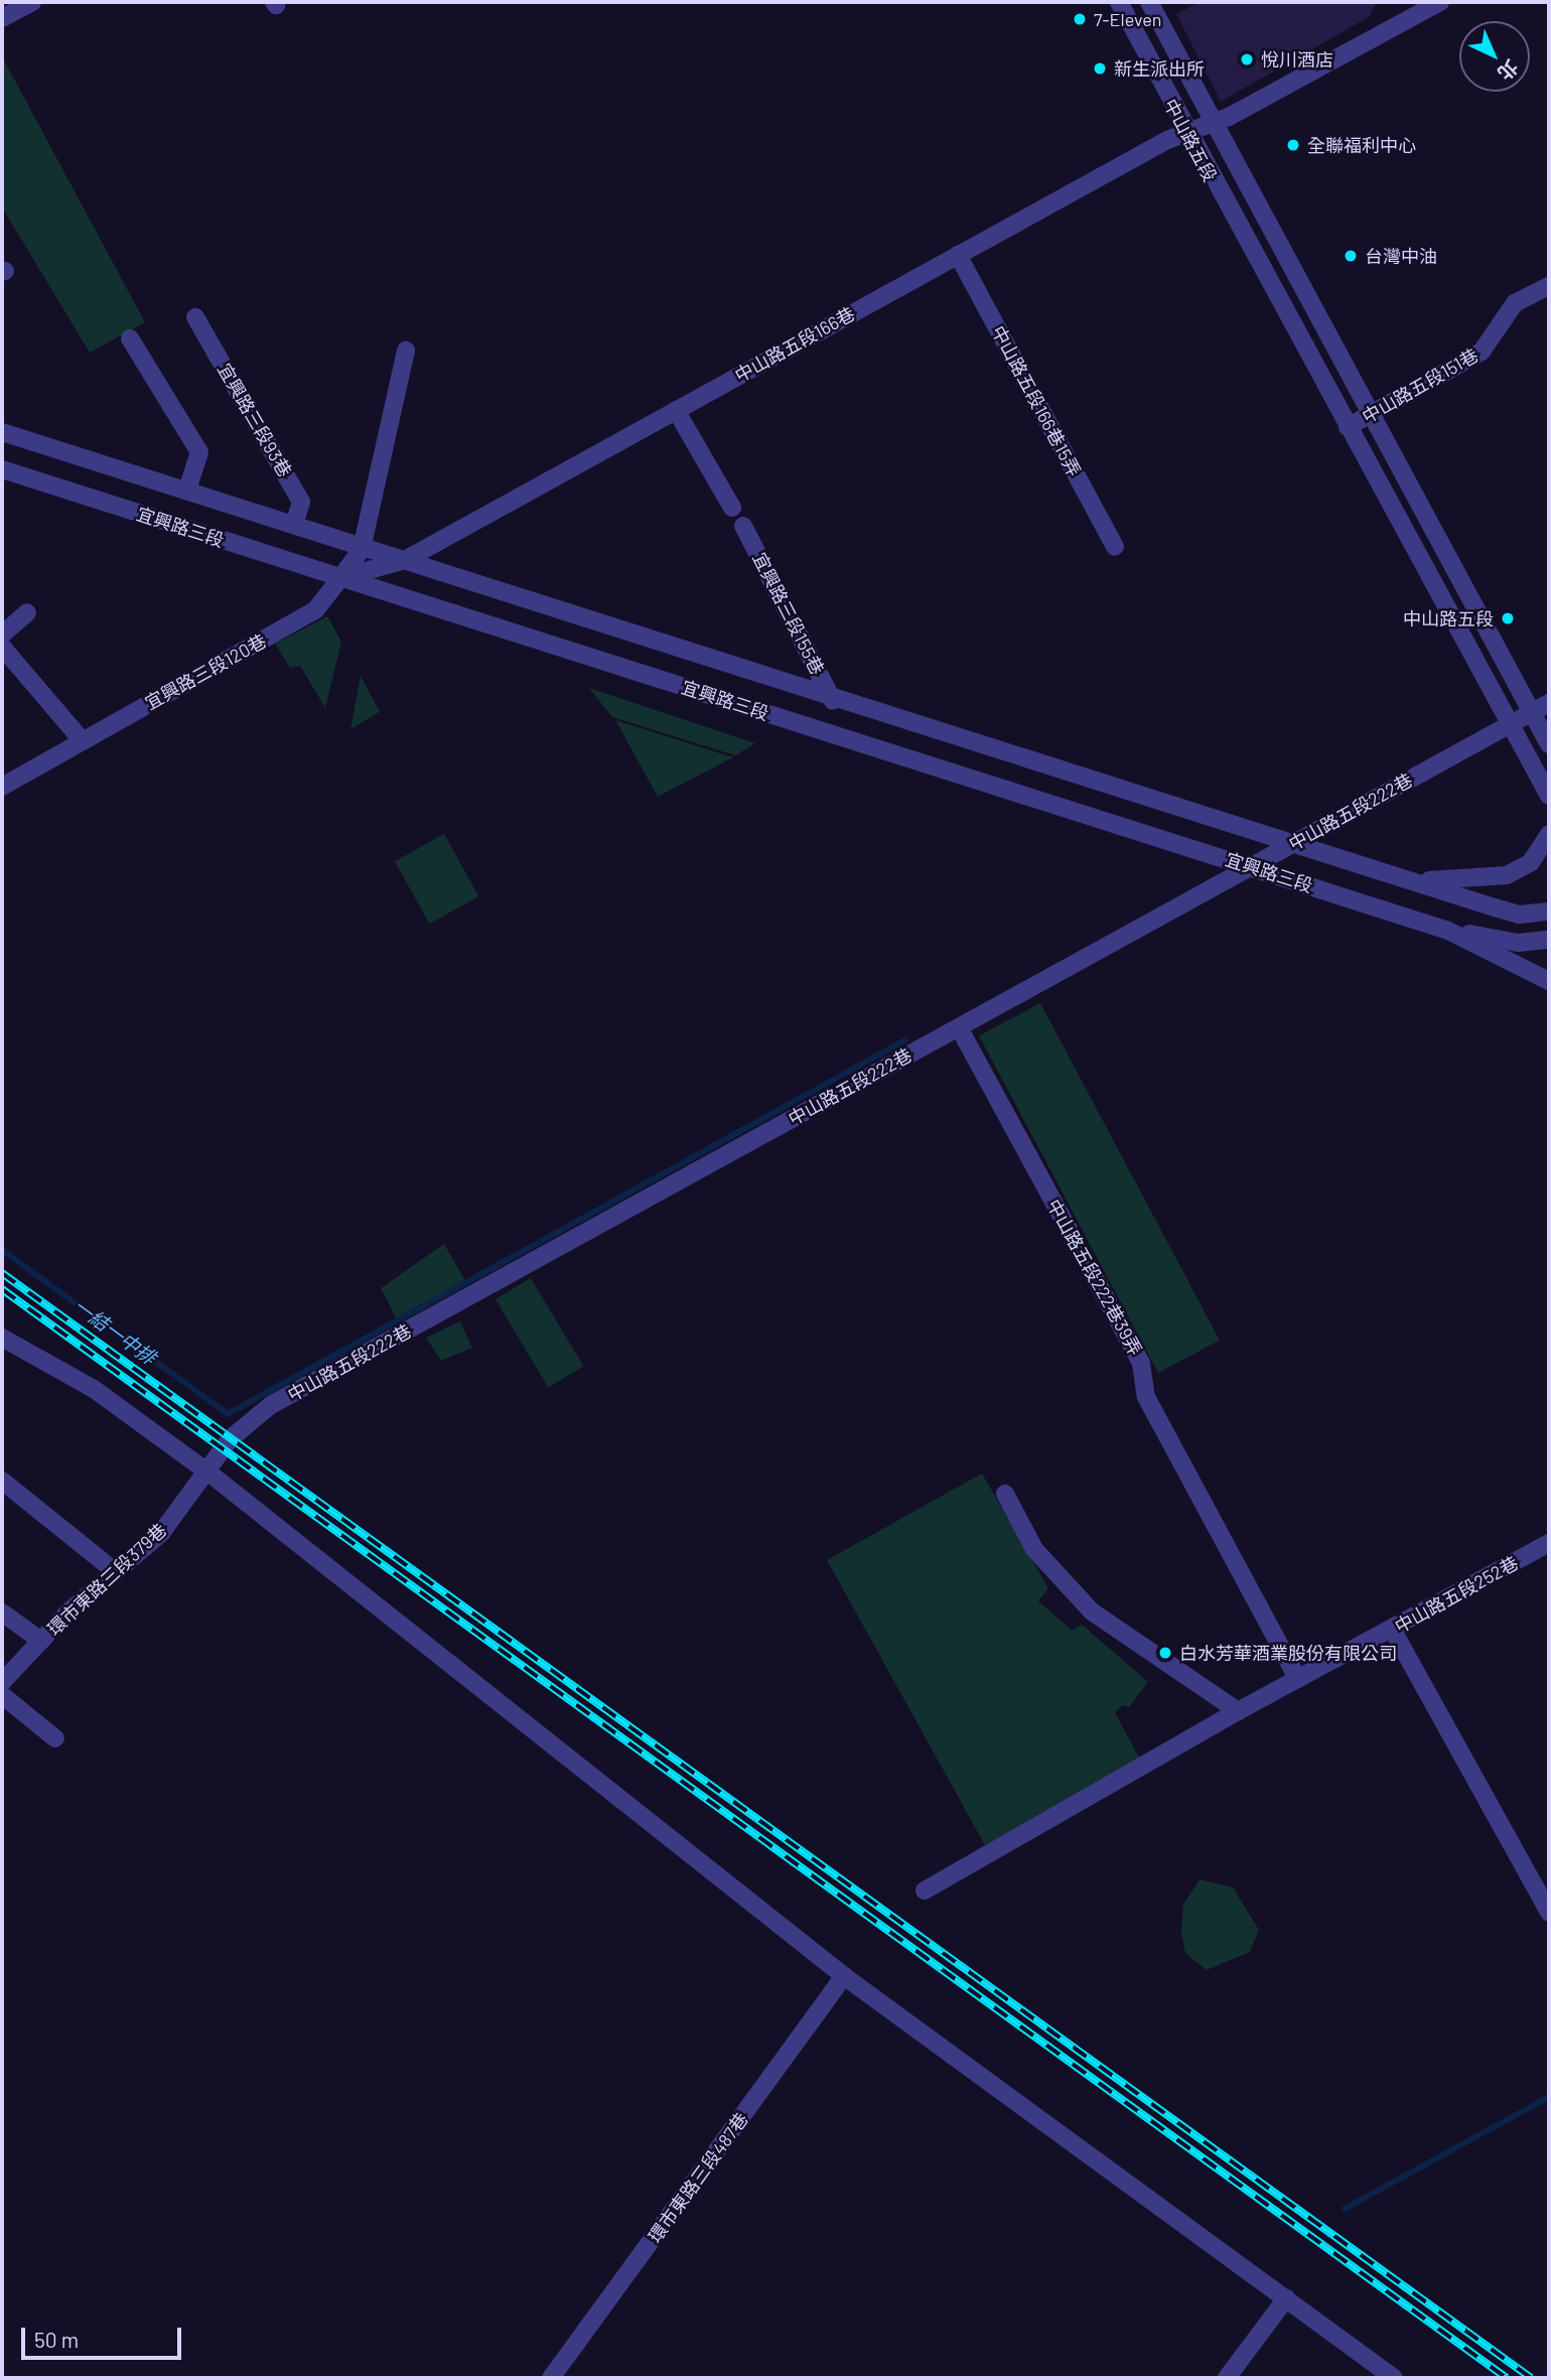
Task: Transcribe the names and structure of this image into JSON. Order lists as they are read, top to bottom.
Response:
{
  "streets": {
    "street": [
      "中山路五段",
      "中山路五段166巷",
      "中山路五段151巷",
      "中山路五段166巷15弄",
      "宜興路三段93巷",
      "宜興路三段",
      "宜興路三段155巷",
      "宜興路三段120巷",
      "中山路五段222巷",
      "中山路五段222巷39弄",
      "環市東路三段379巷",
      "中山路五段252巷",
      "環市東路三段487巷"
    ]
  },
  "crossings": [
    ["中山路五段", "中山路五段166巷"],
    ["中山路五段", "中山路五段151巷"],
    ["中山路五段", "中山路五段222巷"],
    ["中山路五段166巷", "中山路五段166巷15弄"],
    ["中山路五段166巷", "宜興路三段"],
    ["宜興路三段93巷", "宜興路三段"],
    ["宜興路三段", "宜興路三段155巷"],
    ["宜興路三段", "宜興路三段120巷"],
    ["宜興路三段", "中山路五段222巷"],
    ["中山路五段222巷", "中山路五段222巷39弄"],
    ["中山路五段222巷", "環市東路三段379巷"],
    ["中山路五段222巷39弄", "中山路五段252巷"]
  ],
  "water": ["一結一中排"],
  "places": [
    "7-Eleven",
    "悅川酒店",
    "新生派出所",
    "全聯福利中心",
    "台灣中油",
    "中山路五段",
    "白水芳華酒業股份有限公司"
  ],
  "scale_bar": "50 m",
  "north": "bottom right"
}
